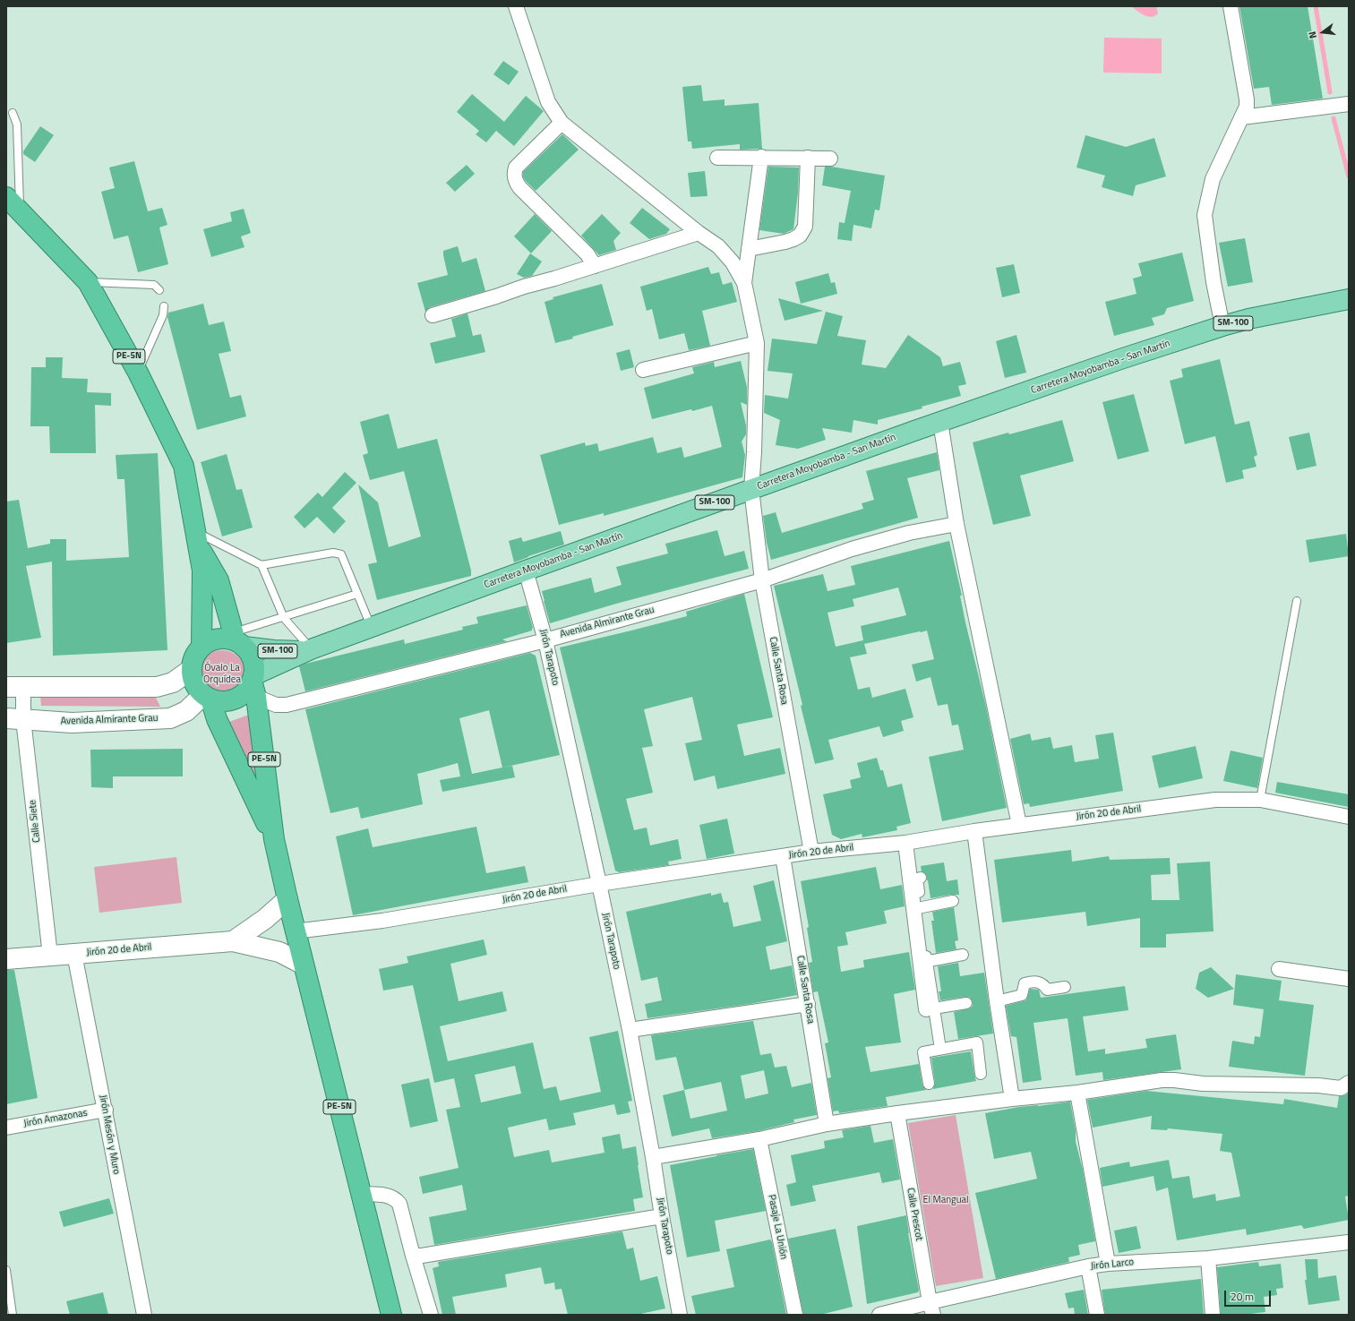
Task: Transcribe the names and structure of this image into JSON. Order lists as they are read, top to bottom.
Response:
{
  "streets": {
    "highway": ["PE-5N"],
    "main road": [
      "SM-100",
      "Carretera Moyobamba - San Martín",
      "Avenida Almirante Grau",
      "Jirón 20 de Abril"
    ],
    "street": [
      "Jirón Tarapoto",
      "Calle Santa Rosa",
      "Calle Siete",
      "Jirón Amazonas",
      "Jirón Mesón y Muro",
      "Calle Prescot",
      "Pasaje La Unión",
      "Jirón Larco"
    ]
  },
  "crossings": [
    ["PE-5N", "Carretera Moyobamba - San Martín"],
    ["PE-5N", "Avenida Almirante Grau"],
    ["PE-5N", "Jirón 20 de Abril"],
    ["Carretera Moyobamba - San Martín", "Avenida Almirante Grau"],
    ["Carretera Moyobamba - San Martín", "Jirón Tarapoto"],
    ["Carretera Moyobamba - San Martín", "Calle Santa Rosa"],
    ["Avenida Almirante Grau", "Jirón Tarapoto"],
    ["Avenida Almirante Grau", "Calle Santa Rosa"],
    ["Avenida Almirante Grau", "Calle Siete"],
    ["Jirón Tarapoto", "Jirón 20 de Abril"],
    ["Calle Santa Rosa", "Jirón 20 de Abril"],
    ["Jirón 20 de Abril", "Calle Siete"],
    ["Jirón 20 de Abril", "Jirón Mesón y Muro"],
    ["Jirón Amazonas", "Jirón Mesón y Muro"],
    ["Calle Prescot", "Jirón Larco"]
  ],
  "parks": ["Óvalo La Orquídea", "El Mangual"],
  "scale_bar": "20 m",
  "north": "left"
}
